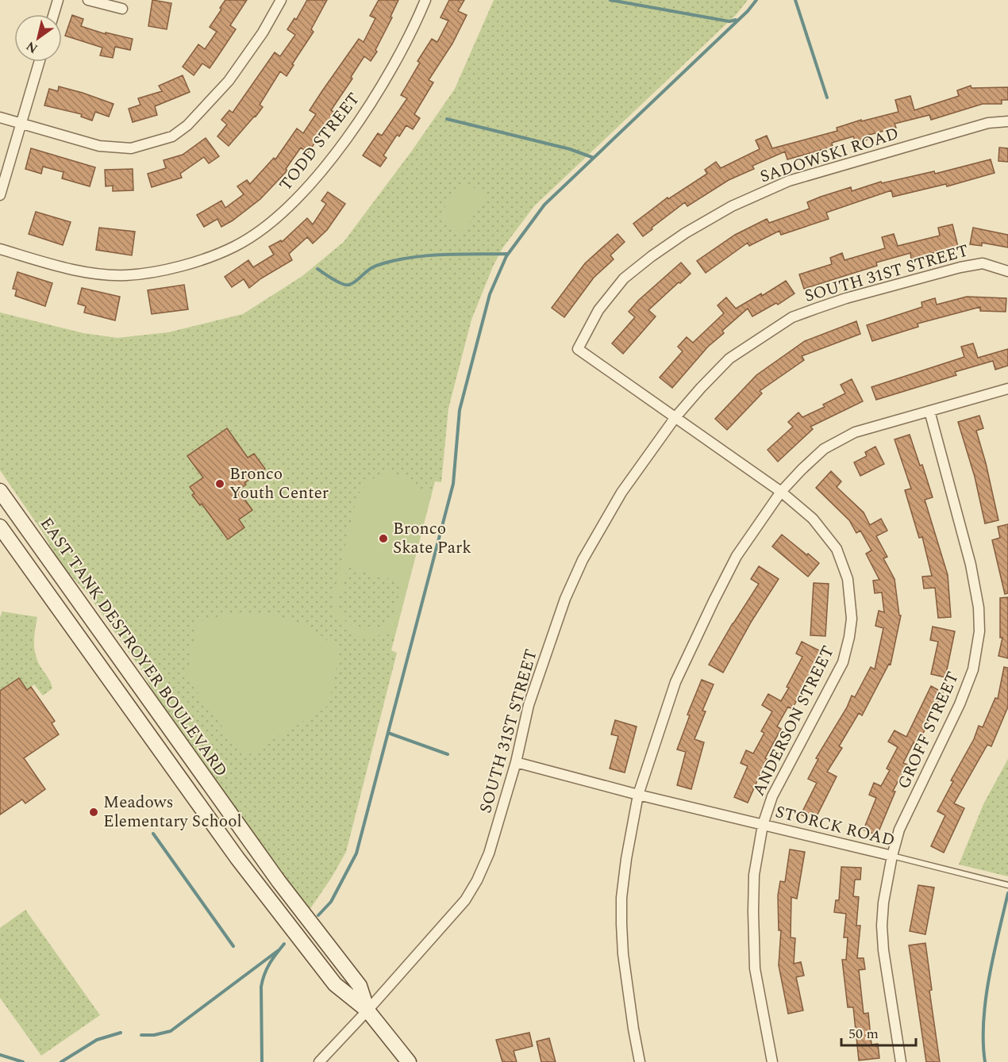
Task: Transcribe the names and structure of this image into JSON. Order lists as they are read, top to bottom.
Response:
{
  "streets": {
    "street": [
      "TODD STREET",
      "SADOWSKI ROAD",
      "SOUTH 31ST STREET",
      "EAST TANK DESTROYER BOULEVARD",
      "ANDERSON STREET",
      "GROFF STREET",
      "STORCK ROAD"
    ]
  },
  "crossings": [
    ["SADOWSKI ROAD", "ANDERSON STREET"],
    ["SOUTH 31ST STREET", "EAST TANK DESTROYER BOULEVARD"],
    ["SOUTH 31ST STREET", "ANDERSON STREET"],
    ["SOUTH 31ST STREET", "STORCK ROAD"],
    ["ANDERSON STREET", "STORCK ROAD"],
    ["GROFF STREET", "STORCK ROAD"]
  ],
  "places": ["Bronco Youth Center", "Bronco Skate Park", "Meadows Elementary School"],
  "scale_bar": "50 m",
  "north": "bottom left"
}
